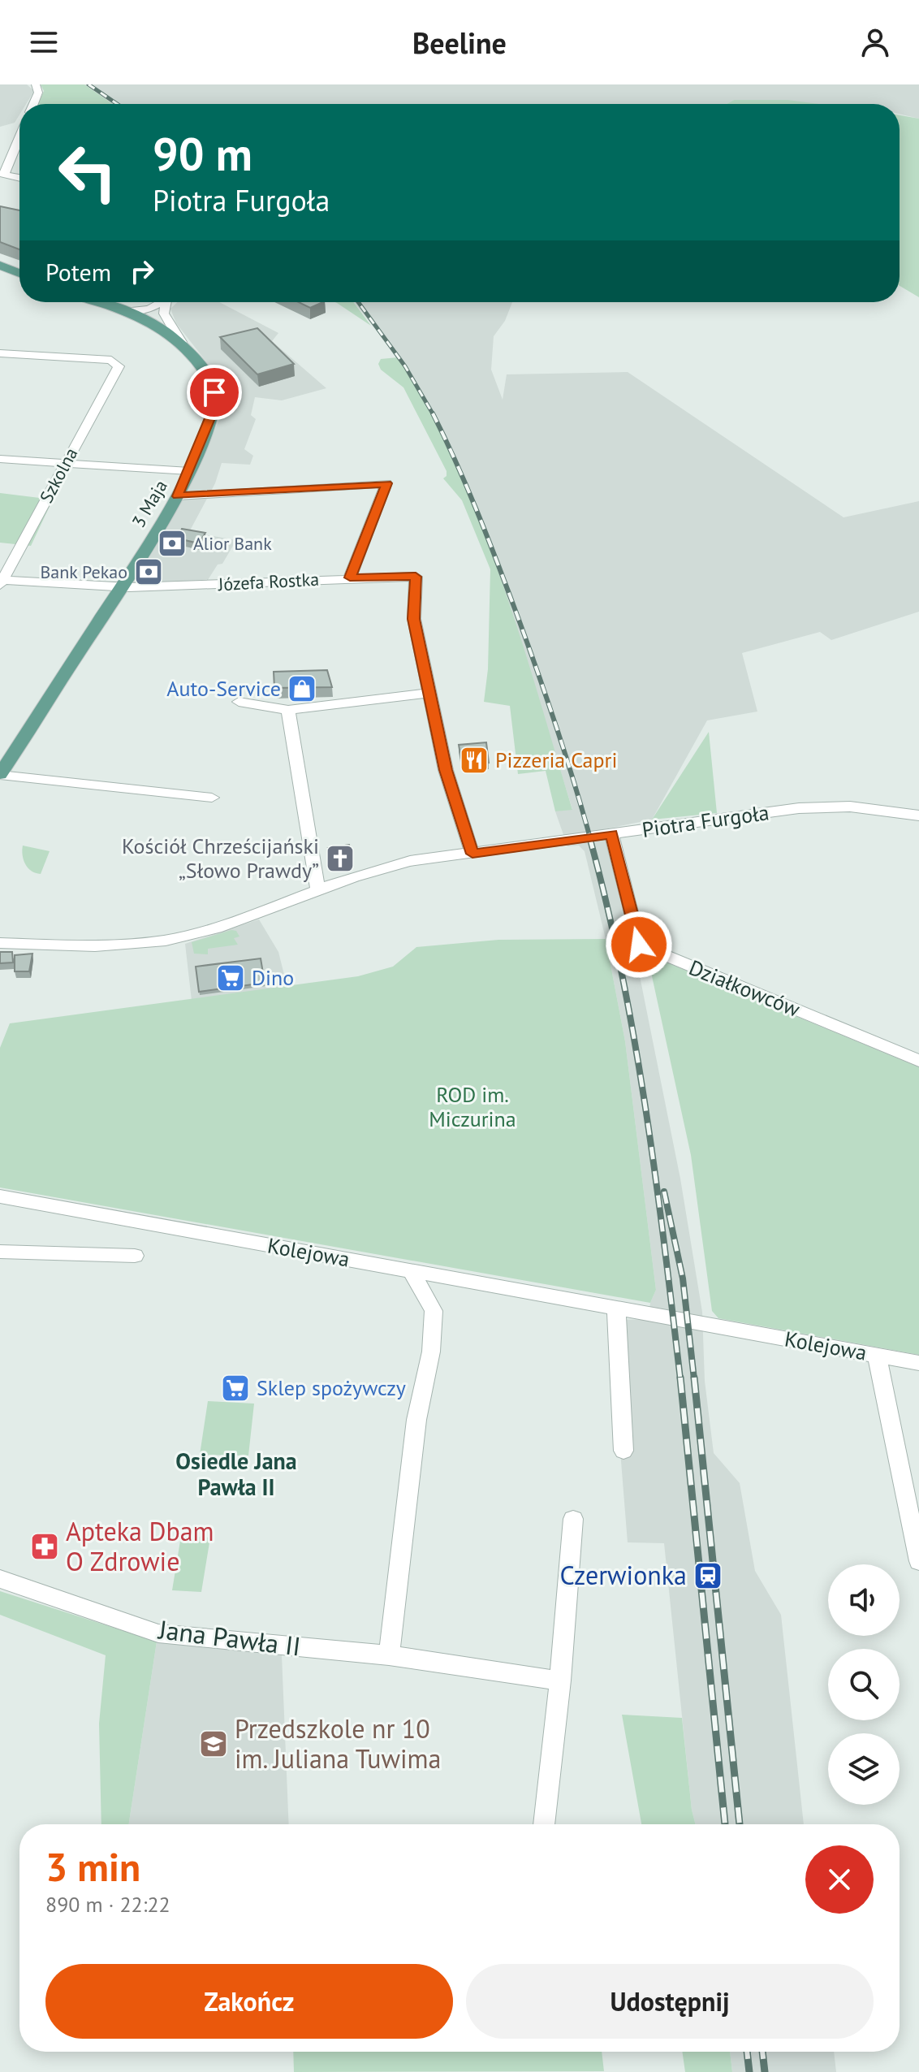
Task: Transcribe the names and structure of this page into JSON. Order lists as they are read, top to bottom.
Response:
{
  "streets": {
    "main road": ["3 Maja"],
    "street": [
      "Szkolna",
      "Józefa Rostka",
      "Piotra Furgoła",
      "Działkowców",
      "Kolejowa",
      "Jana Pawła II"
    ]
  },
  "crossings": [
    ["Szkolna", "Józefa Rostka"],
    ["3 Maja", "Józefa Rostka"],
    ["Piotra Furgoła", "Działkowców"]
  ],
  "districts": ["Osiedle Jana Pawła II"],
  "parks": ["ROD im. Miczurina"],
  "places": {
    "bank": ["Alior Bank", "Bank Pekao"],
    "shop": ["Auto-Service"],
    "restaurant": ["Pizzeria Capri"],
    "church": ["Kościół Chrześcijański „Słowo Prawdy”"],
    "supermarket": ["Dino", "Sklep spożywczy"],
    "pharmacy": ["Apteka Dbam O Zdrowie"],
    "station": ["Czerwionka"],
    "school or university": ["Przedszkole nr 10 im. Juliana Tuwima"]
  },
  "page": {
    "header": "Beeline",
    "turn": ["90 m", "Piotra Furgoła"],
    "then": "Potem",
    "heading": ["3 min", "890 m · 22:22"],
    "buttons": ["Zakończ", "Udostępnij"]
  }
}
